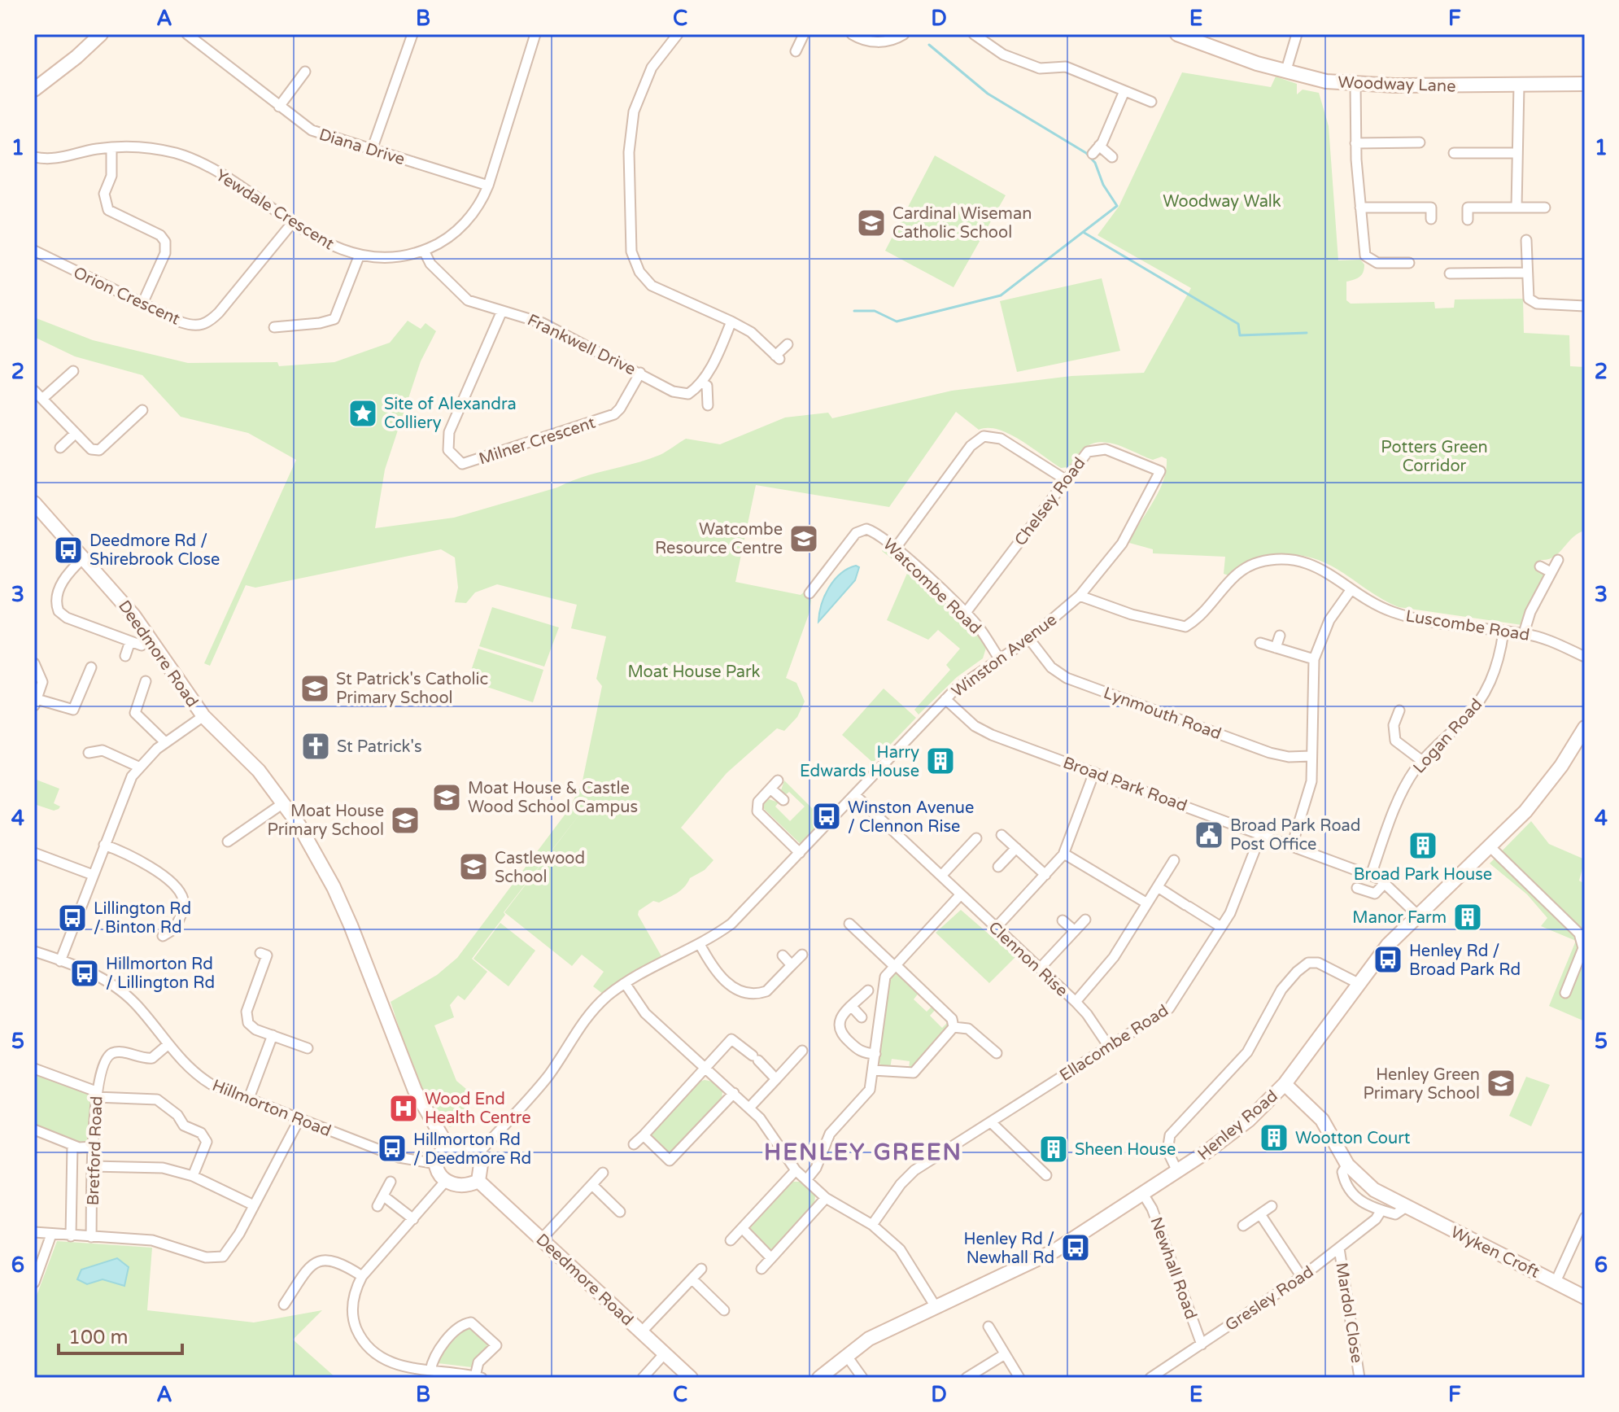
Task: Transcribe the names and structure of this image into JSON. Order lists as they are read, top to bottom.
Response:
{
  "streets": {
    "street": [
      "Woodway Lane",
      "Diana Drive",
      "Yewdale Crescent",
      "Orion Crescent",
      "Frankwell Drive",
      "Milner Crescent",
      "Chelsey Road",
      "Watcombe Road",
      "Luscombe Road",
      "Deedmore Road",
      "Winston Avenue",
      "Lynmouth Road",
      "Logan Road",
      "Broad Park Road",
      "Clennon Rise",
      "Ellacombe Road",
      "Hillmorton Road",
      "Henley Road",
      "Bretford Road",
      "Wyken Croft",
      "Newhall Road",
      "Gresley Road",
      "Mardol Close"
    ]
  },
  "crossings": [
    ["Diana Drive", "Yewdale Crescent"],
    ["Yewdale Crescent", "Orion Crescent"],
    ["Yewdale Crescent", "Frankwell Drive"],
    ["Frankwell Drive", "Milner Crescent"],
    ["Chelsey Road", "Watcombe Road"],
    ["Chelsey Road", "Winston Avenue"],
    ["Watcombe Road", "Winston Avenue"],
    ["Luscombe Road", "Winston Avenue"],
    ["Luscombe Road", "Logan Road"],
    ["Deedmore Road", "Winston Avenue"],
    ["Deedmore Road", "Hillmorton Road"],
    ["Winston Avenue", "Lynmouth Road"],
    ["Winston Avenue", "Broad Park Road"],
    ["Winston Avenue", "Clennon Rise"],
    ["Winston Avenue", "Hillmorton Road"],
    ["Logan Road", "Broad Park Road"],
    ["Broad Park Road", "Ellacombe Road"],
    ["Broad Park Road", "Henley Road"],
    ["Clennon Rise", "Ellacombe Road"],
    ["Hillmorton Road", "Bretford Road"],
    ["Henley Road", "Wyken Croft"],
    ["Henley Road", "Newhall Road"],
    ["Wyken Croft", "Gresley Road"],
    ["Newhall Road", "Gresley Road"],
    ["Gresley Road", "Mardol Close"]
  ],
  "districts": ["HENLEY GREEN"],
  "parks": ["Woodway Walk", "Potters Green Corridor", "Moat House Park"],
  "places": {
    "school or university": [
      "Cardinal Wiseman Catholic School",
      "Watcombe Resource Centre",
      "St Patrick's Catholic Primary School",
      "Moat House & Castle Wood School Campus",
      "Moat House Primary School",
      "Castlewood School",
      "Henley Green Primary School"
    ],
    "place": ["Site of Alexandra Colliery"],
    "bus stop": [
      "Deedmore Rd / Shirebrook Close",
      "Winston Avenue / Clennon Rise",
      "Lillington Rd / Binton Rd",
      "Henley Rd / Broad Park Rd",
      "Hillmorton Rd / Lillington Rd",
      "Hillmorton Rd / Deedmore Rd",
      "Henley Rd / Newhall Rd"
    ],
    "church": ["St Patrick's"],
    "building": [
      "Harry Edwards House",
      "Broad Park House",
      "Manor Farm",
      "Wootton Court",
      "Sheen House"
    ],
    "public building": ["Broad Park Road Post Office"],
    "hospital": ["Wood End Health Centre"]
  },
  "scale_bar": "100 m",
  "grid": {
    "columns": [
      "A",
      "B",
      "C",
      "D",
      "E",
      "F"
    ],
    "rows": [
      "1",
      "2",
      "3",
      "4",
      "5",
      "6"
    ]
  }
}
